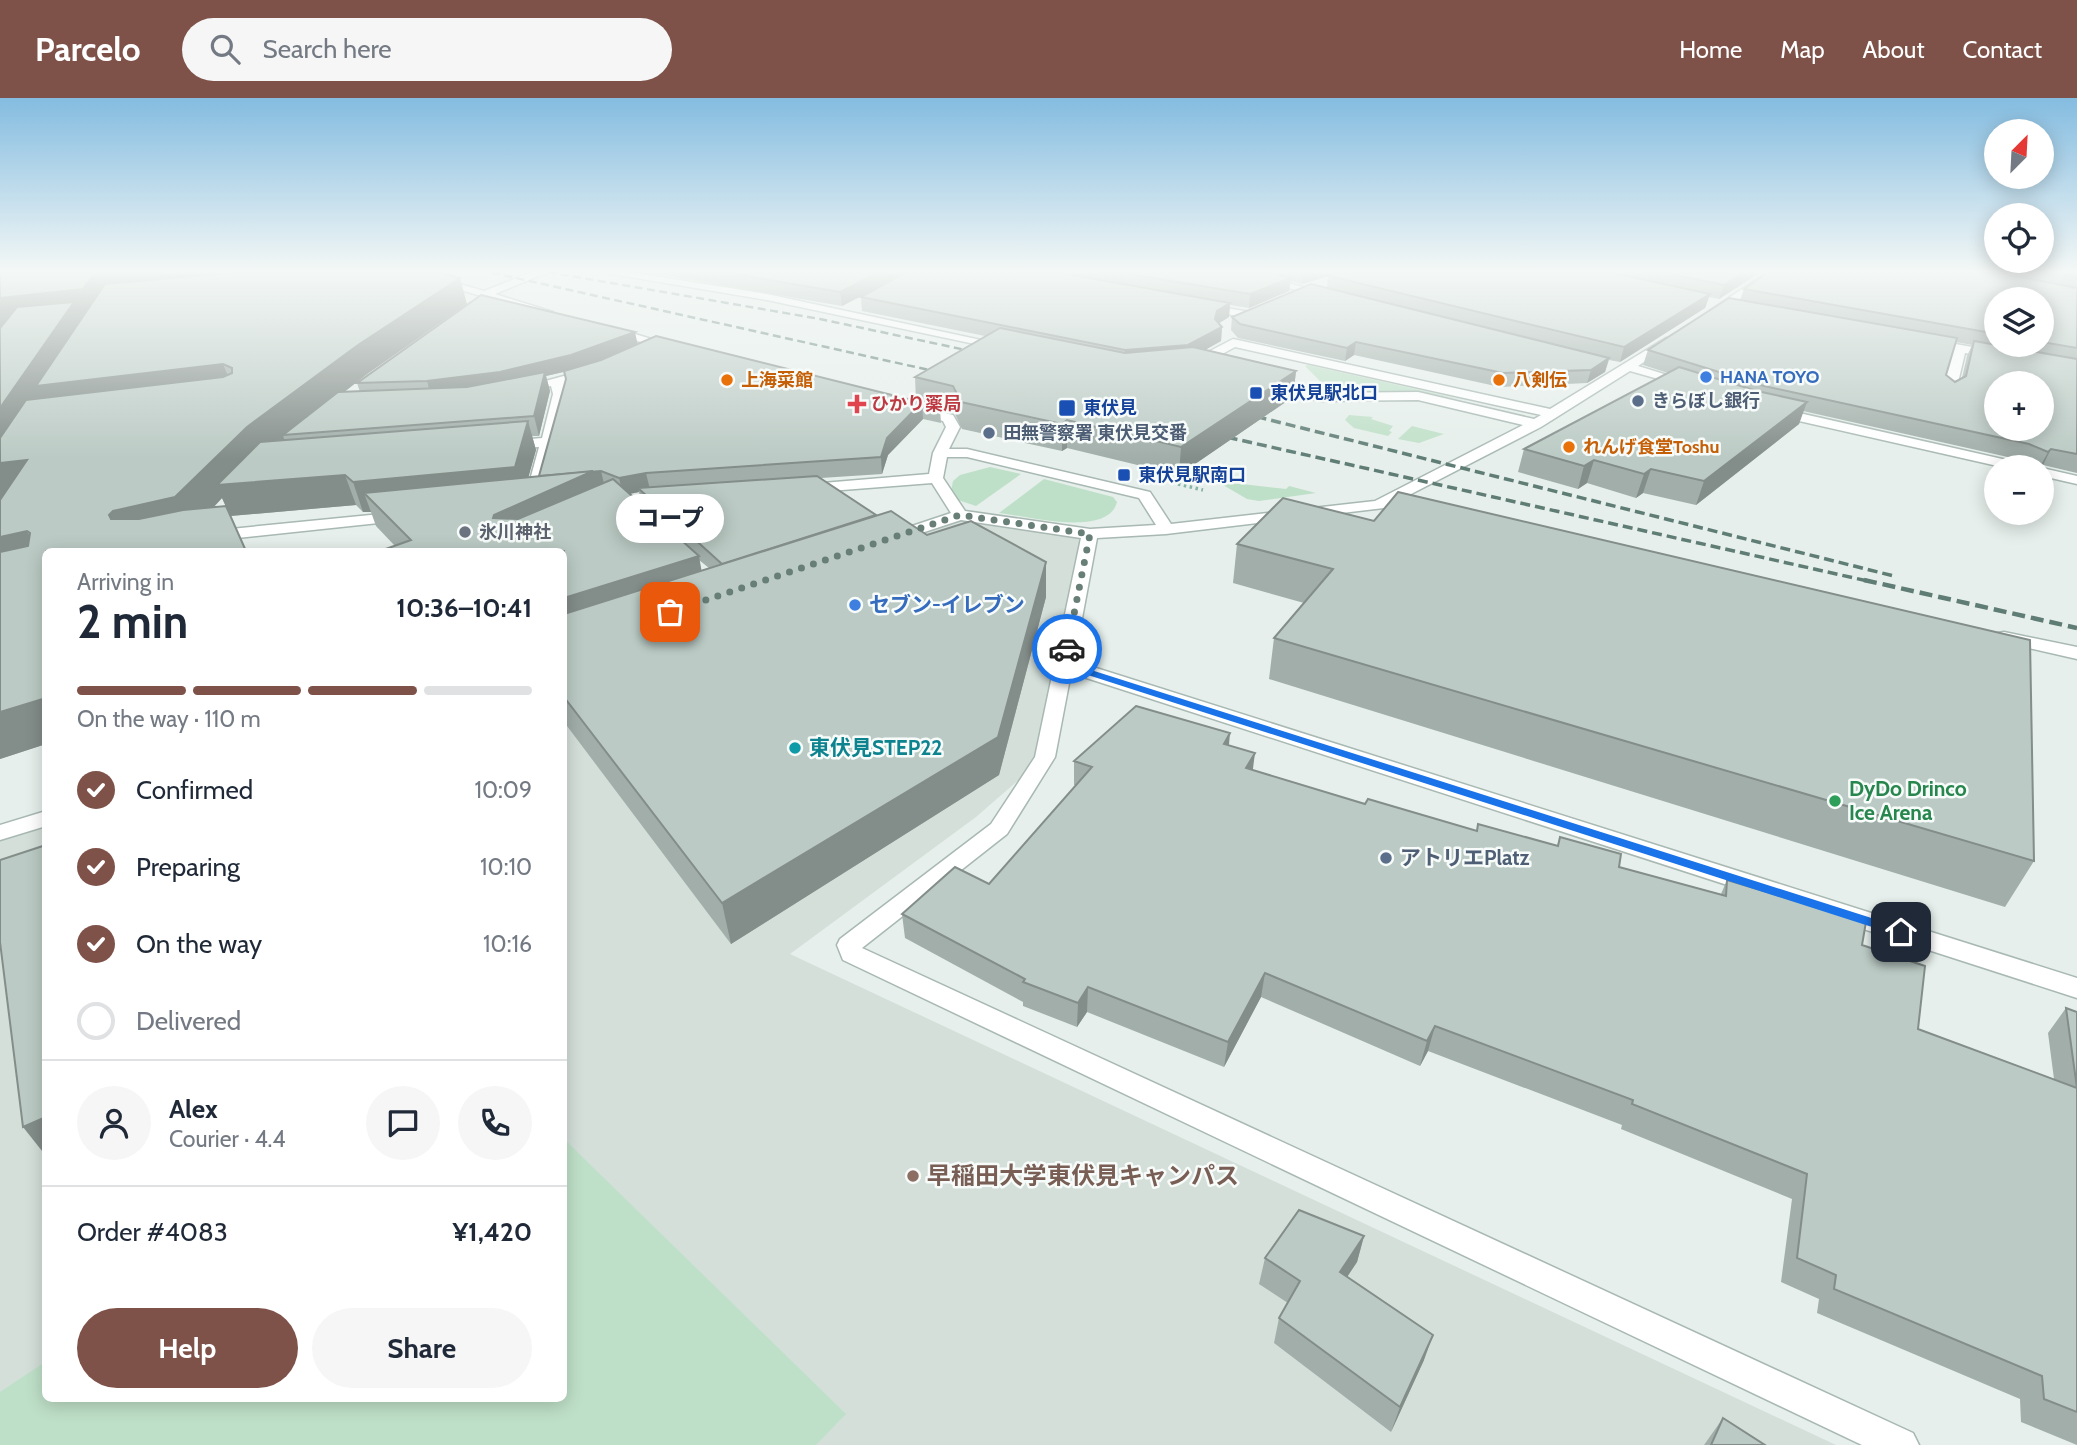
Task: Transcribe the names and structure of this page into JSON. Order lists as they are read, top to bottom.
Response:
{
  "places": {
    "other": [
      "HANA TOYO",
      "上海菜館",
      "八剣伝",
      "きらぼし銀行",
      "田無警察署 東伏見交番",
      "れんげ食堂Toshu",
      "氷川神社",
      "セブン-イレブン",
      "コープ",
      "東伏見STEP22",
      "DyDo Drinco Ice Arena",
      "アトリエPlatz",
      "早稲田大学東伏見キャンパス"
    ],
    "transit": ["東伏見駅北口", "東伏見", "東伏見駅南口"],
    "health": ["ひかり薬局"]
  },
  "north": "top right",
  "page": {
    "header": "Parcelo",
    "search": "Search here",
    "nav": [
      "Home",
      "Map",
      "About",
      "Contact"
    ],
    "map_buttons": ["+", "−"],
    "bubble": "コープ",
    "heading": ["2 min", "Arriving in", "10:36–10:41"],
    "panel": [
      "Alex",
      "Courier · 4.4",
      "Order #4083",
      "¥1,420"
    ],
    "bar": "On the way · 110 m",
    "list": [
      ["Confirmed", "10:09"],
      ["Preparing", "10:10"],
      ["On the way", "10:16"],
      "Delivered"
    ],
    "buttons": ["Help", "Share"]
  }
}
